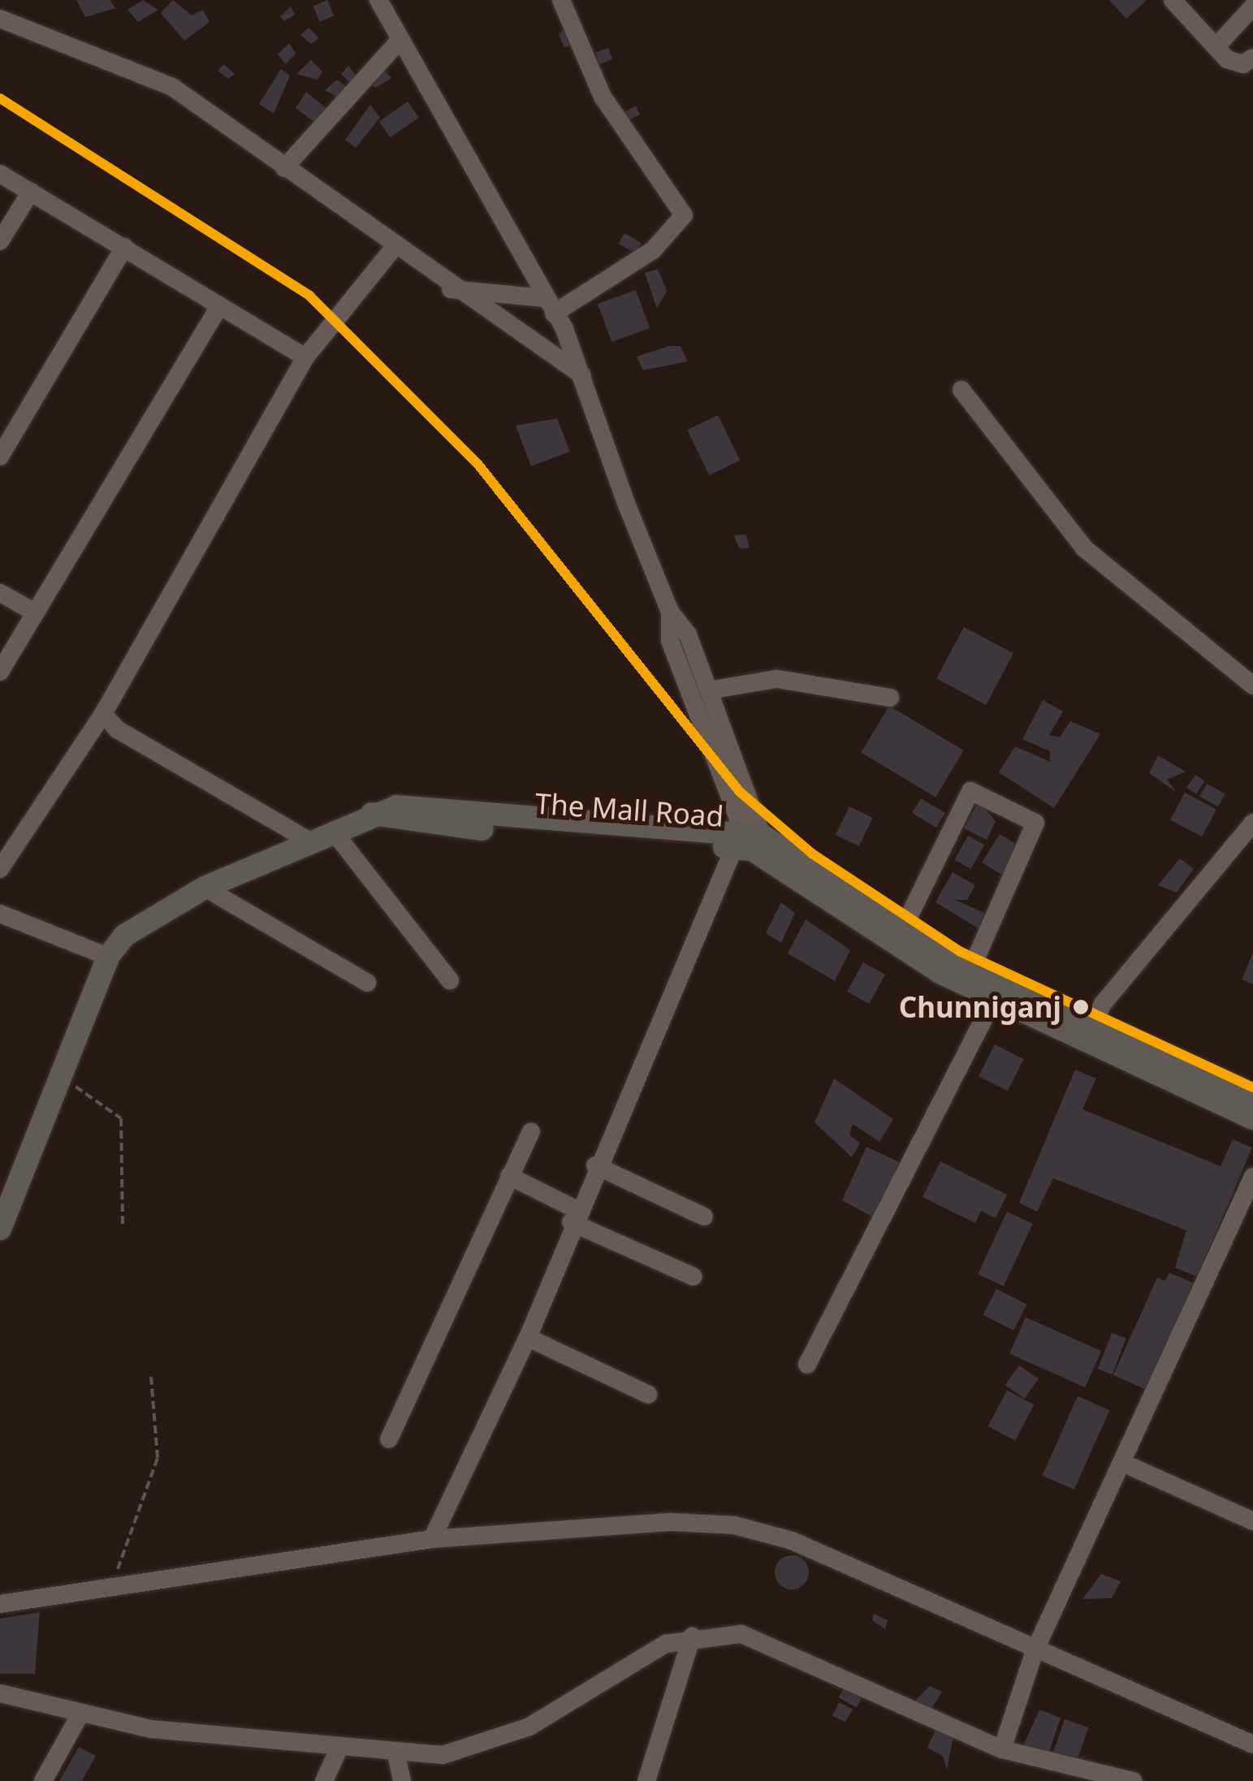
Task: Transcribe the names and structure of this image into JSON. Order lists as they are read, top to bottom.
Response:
{
  "streets": {
    "main road": ["The Mall Road"]
  },
  "places": ["Chunniganj"]
}
